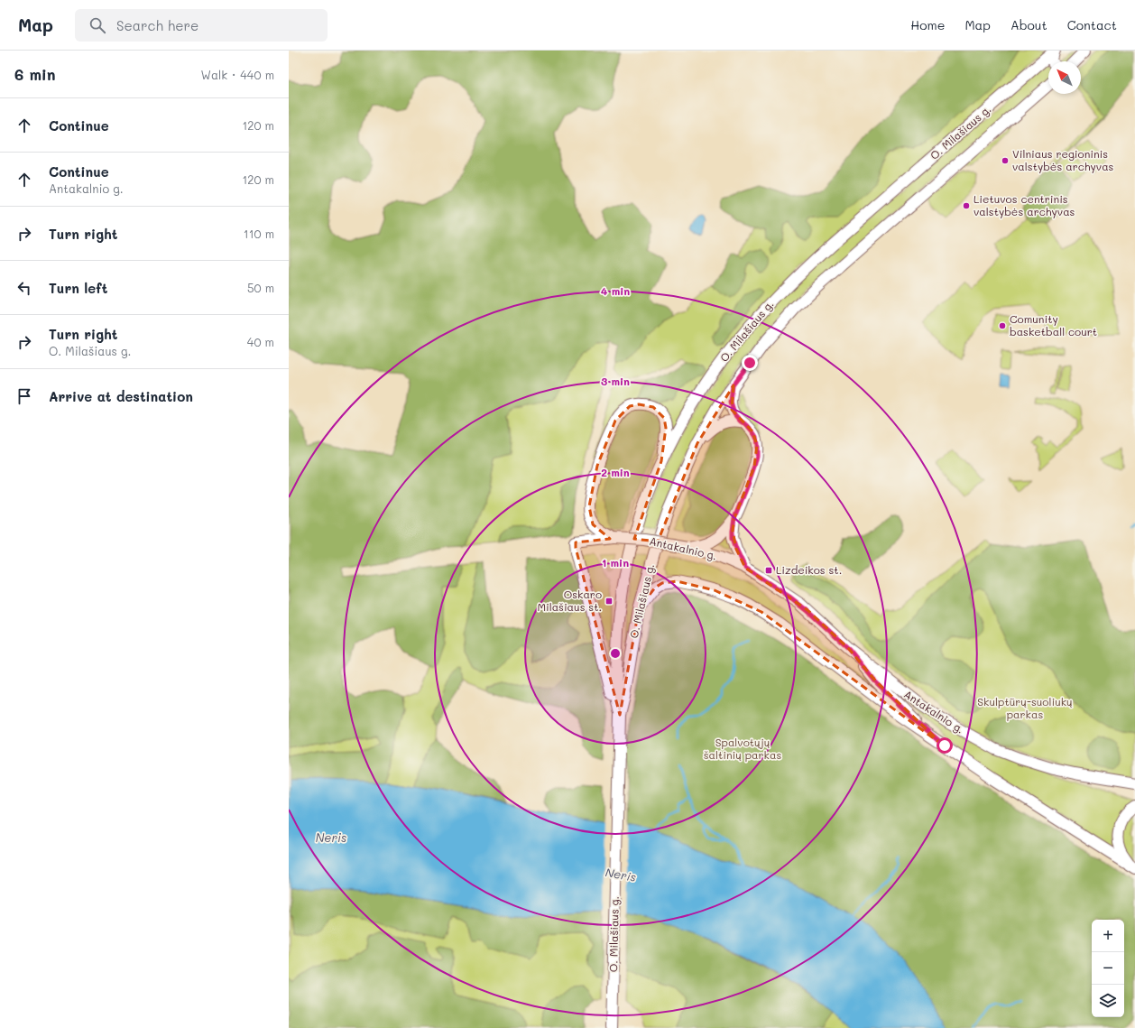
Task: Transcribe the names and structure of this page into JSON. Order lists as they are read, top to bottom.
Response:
{
  "streets": {
    "main road": ["O. Milašiaus g.", "Antakalnio g."]
  },
  "crossings": [
    ["O. Milašiaus g.", "Antakalnio g."]
  ],
  "water": ["Neris"],
  "parks": ["Skulptūrų-suoliukų parkas", "Spalvotųjų šaltinių parkas"],
  "places": {
    "other": ["Vilniaus regioninis valstybės archyvas", "Lietuvos centrinis valstybės archyvas", "Comunity basketball court"],
    "transit": ["Lizdeikos st.", "Oskaro Milašiaus st."]
  },
  "north": "top left",
  "page": {
    "header": "Map",
    "search": "Search here",
    "nav": [
      "Home",
      "Map",
      "About",
      "Contact"
    ],
    "heading": ["6 min", "Walk · 440 m"],
    "list": [
      ["Continue", "120 m"],
      ["Continue", "Antakalnio g.", "120 m"],
      ["Turn right", "110 m"],
      ["Turn left", "50 m"],
      ["Turn right", "O. Milašiaus g.", "40 m"],
      "Arrive at destination"
    ],
    "map_buttons": ["+", "−"]
  },
  "rings": [
    "4 min",
    "3 min",
    "2 min",
    "1 min"
  ]
}
